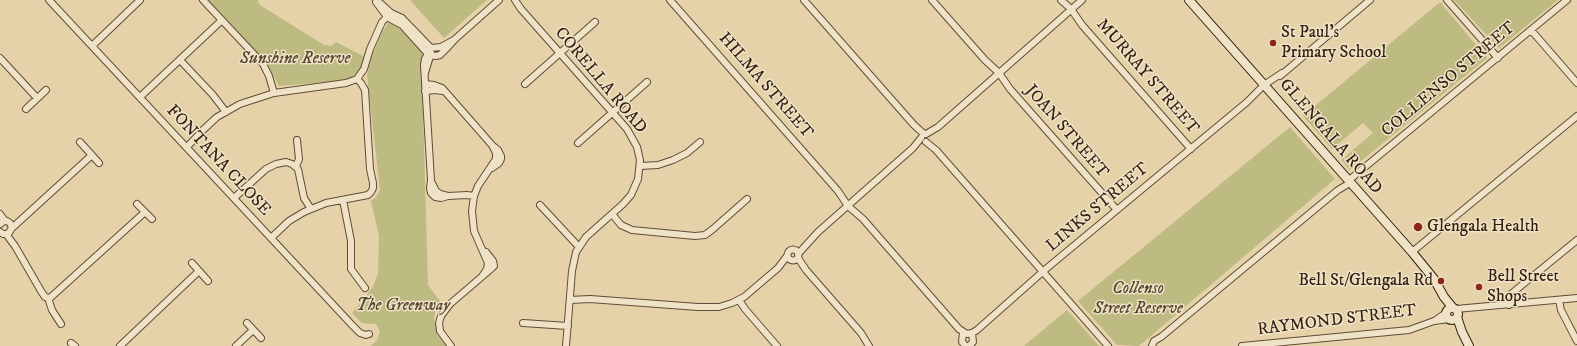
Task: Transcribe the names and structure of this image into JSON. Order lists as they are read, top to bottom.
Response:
{
  "streets": {
    "street": [
      "MURRAY STREET",
      "COLLENSO STREET",
      "CORELLA ROAD",
      "HILMA STREET",
      "JOAN STREET",
      "GLENGALA ROAD",
      "FONTANA CLOSE",
      "LINKS STREET",
      "RAYMOND STREET"
    ]
  },
  "crossings": [
    ["MURRAY STREET", "LINKS STREET"],
    ["COLLENSO STREET", "GLENGALA ROAD"],
    ["HILMA STREET", "LINKS STREET"],
    ["JOAN STREET", "LINKS STREET"],
    ["GLENGALA ROAD", "LINKS STREET"],
    ["GLENGALA ROAD", "RAYMOND STREET"]
  ],
  "parks": ["Sunshine Reserve", "Collenso Street Reserve", "The Greenway"],
  "places": [
    "St Paul's Primary School",
    "Glengala Health",
    "Bell St/Glengala Rd",
    "Bell Street Shops"
  ]
}
